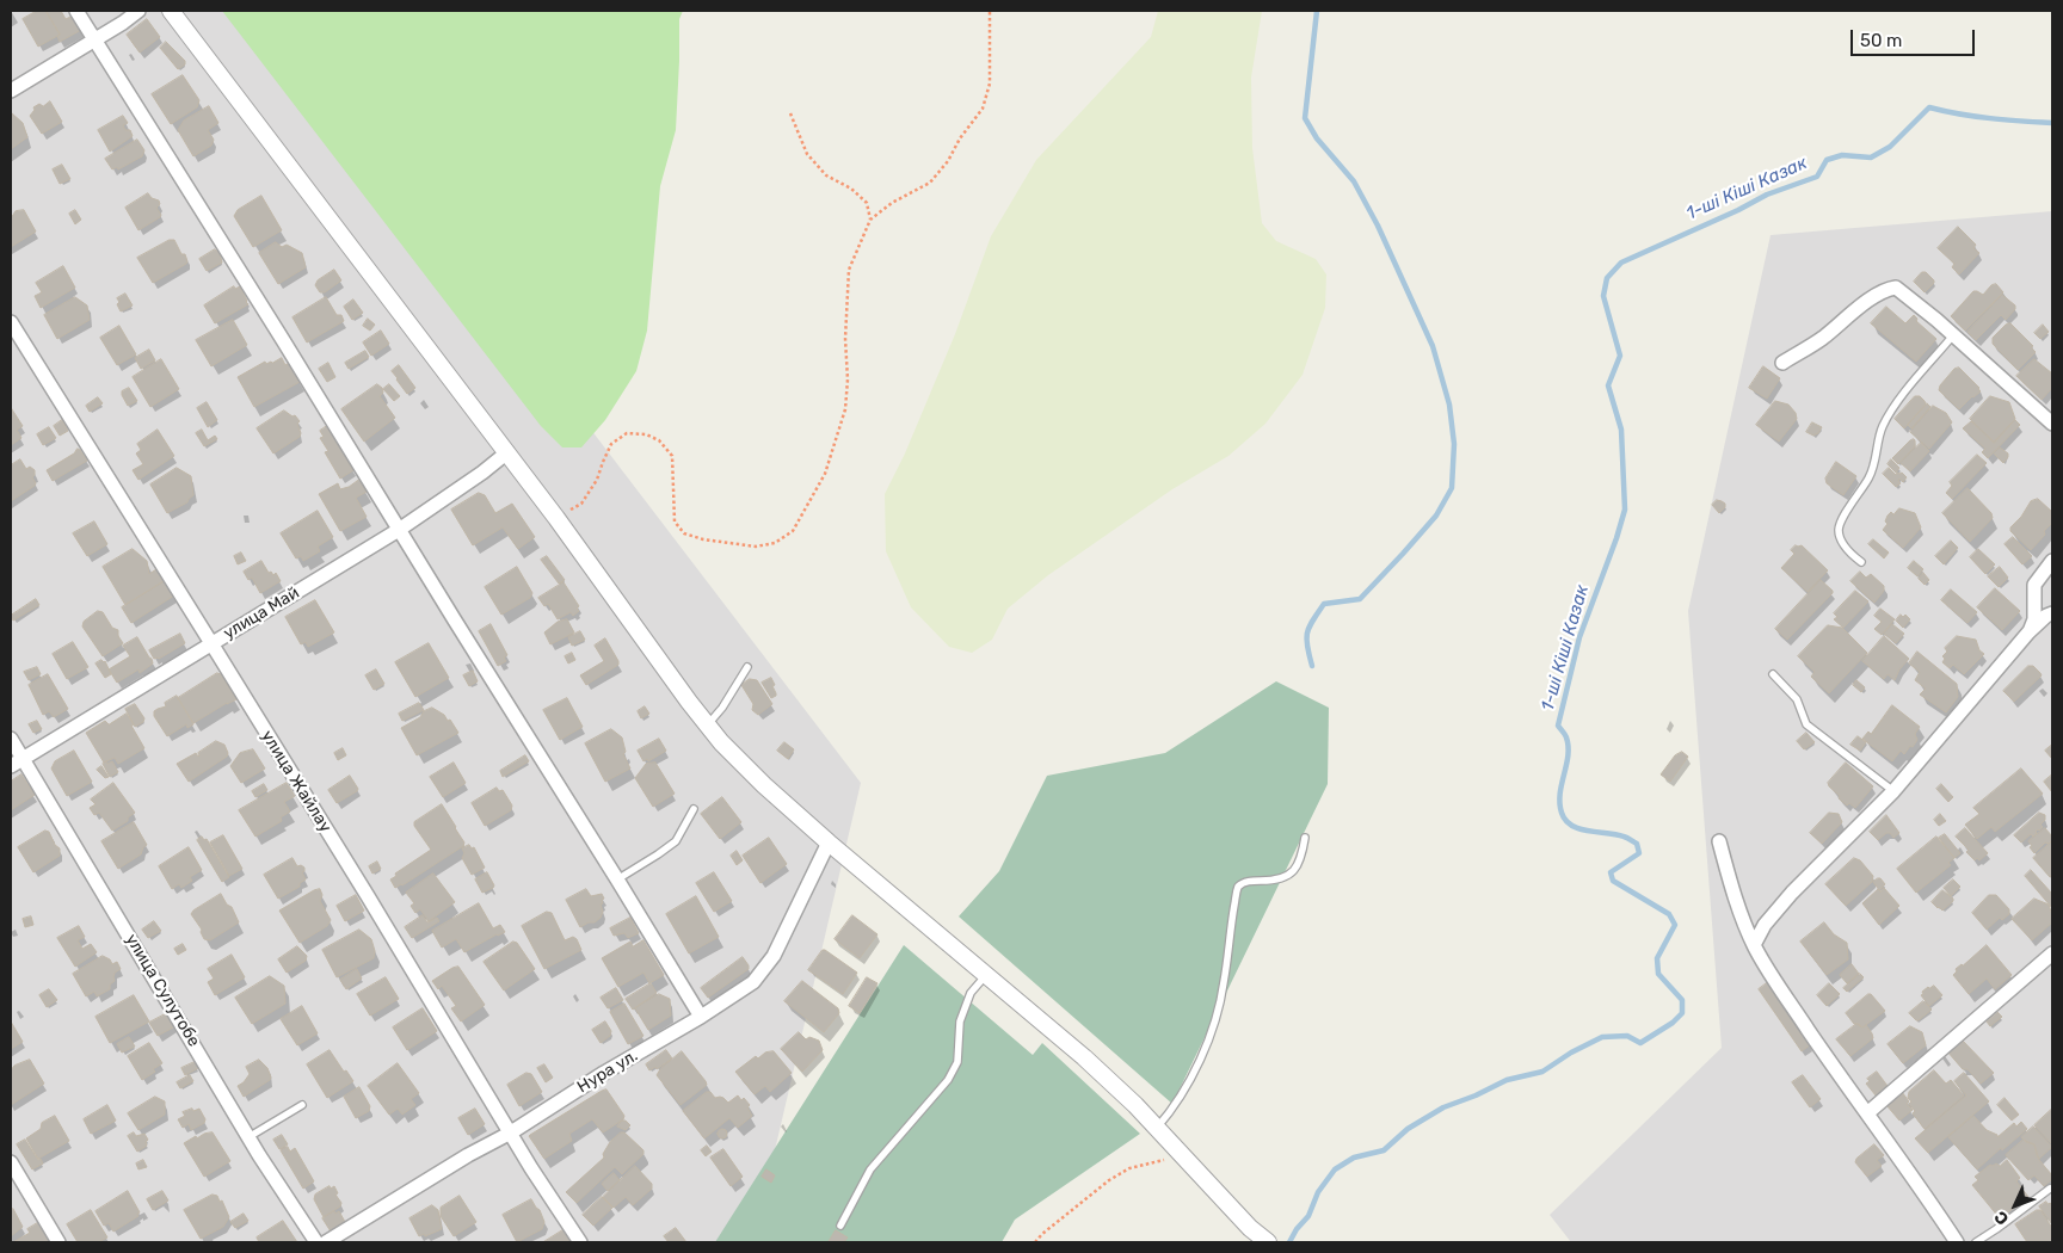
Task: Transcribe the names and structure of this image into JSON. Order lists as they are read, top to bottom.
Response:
{
  "streets": {
    "street": [
      "улица Май",
      "улица Жайлау",
      "улица Сулутобе",
      "Нура ул."
    ]
  },
  "crossings": [
    ["улица Май", "улица Жайлау"],
    ["улица Май", "улица Сулутобе"],
    ["улица Жайлау", "Нура ул."]
  ],
  "water": ["1-ші Кіші Казак"],
  "scale_bar": "50 m",
  "north": "bottom left"
}
